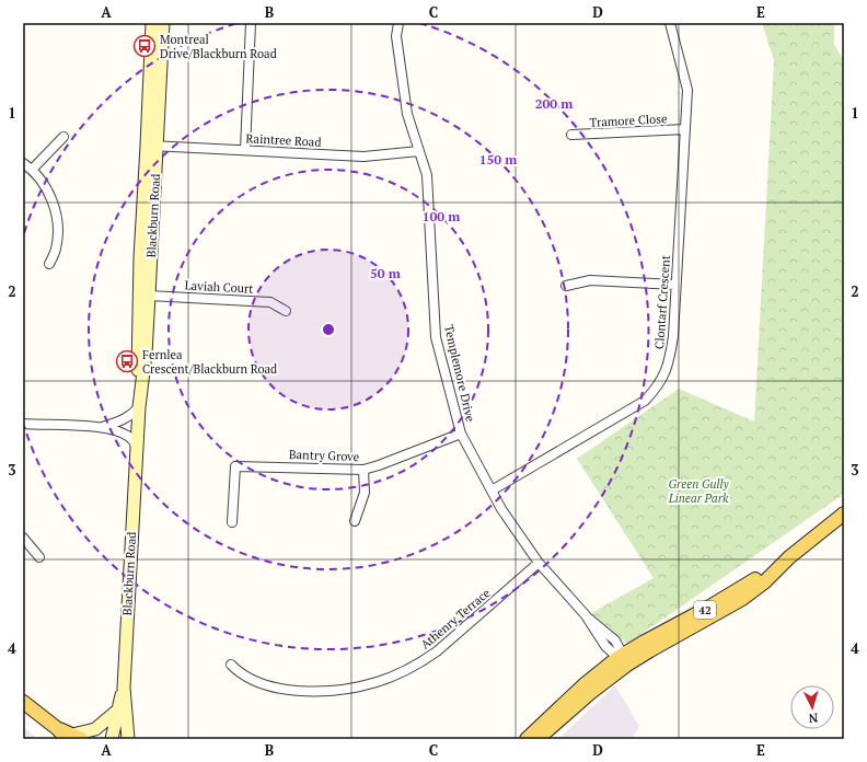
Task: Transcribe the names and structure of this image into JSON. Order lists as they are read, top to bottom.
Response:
{
  "streets": {
    "main road": ["Blackburn Road", "42"],
    "street": [
      "Tramore Close",
      "Raintree Road",
      "Laviah Court",
      "Clontarf Crescent",
      "Templemore Drive",
      "Bantry Grove",
      "Athenry Terrace"
    ]
  },
  "crossings": [
    ["Tramore Close", "Clontarf Crescent"],
    ["Raintree Road", "Blackburn Road"],
    ["Raintree Road", "Templemore Drive"],
    ["Blackburn Road", "Laviah Court"],
    ["Clontarf Crescent", "Templemore Drive"],
    ["Templemore Drive", "Bantry Grove"],
    ["Templemore Drive", "42"],
    ["Templemore Drive", "Athenry Terrace"]
  ],
  "parks": ["Green Gully Linear Park"],
  "places": {
    "bus stop": ["Montreal Drive/Blackburn Road", "Fernlea Crescent/Blackburn Road"]
  },
  "north": "bottom",
  "grid": {
    "columns": [
      "A",
      "B",
      "C",
      "D",
      "E"
    ],
    "rows": [
      "1",
      "2",
      "3",
      "4"
    ]
  },
  "rings": [
    "200 m",
    "150 m",
    "100 m",
    "50 m"
  ]
}
